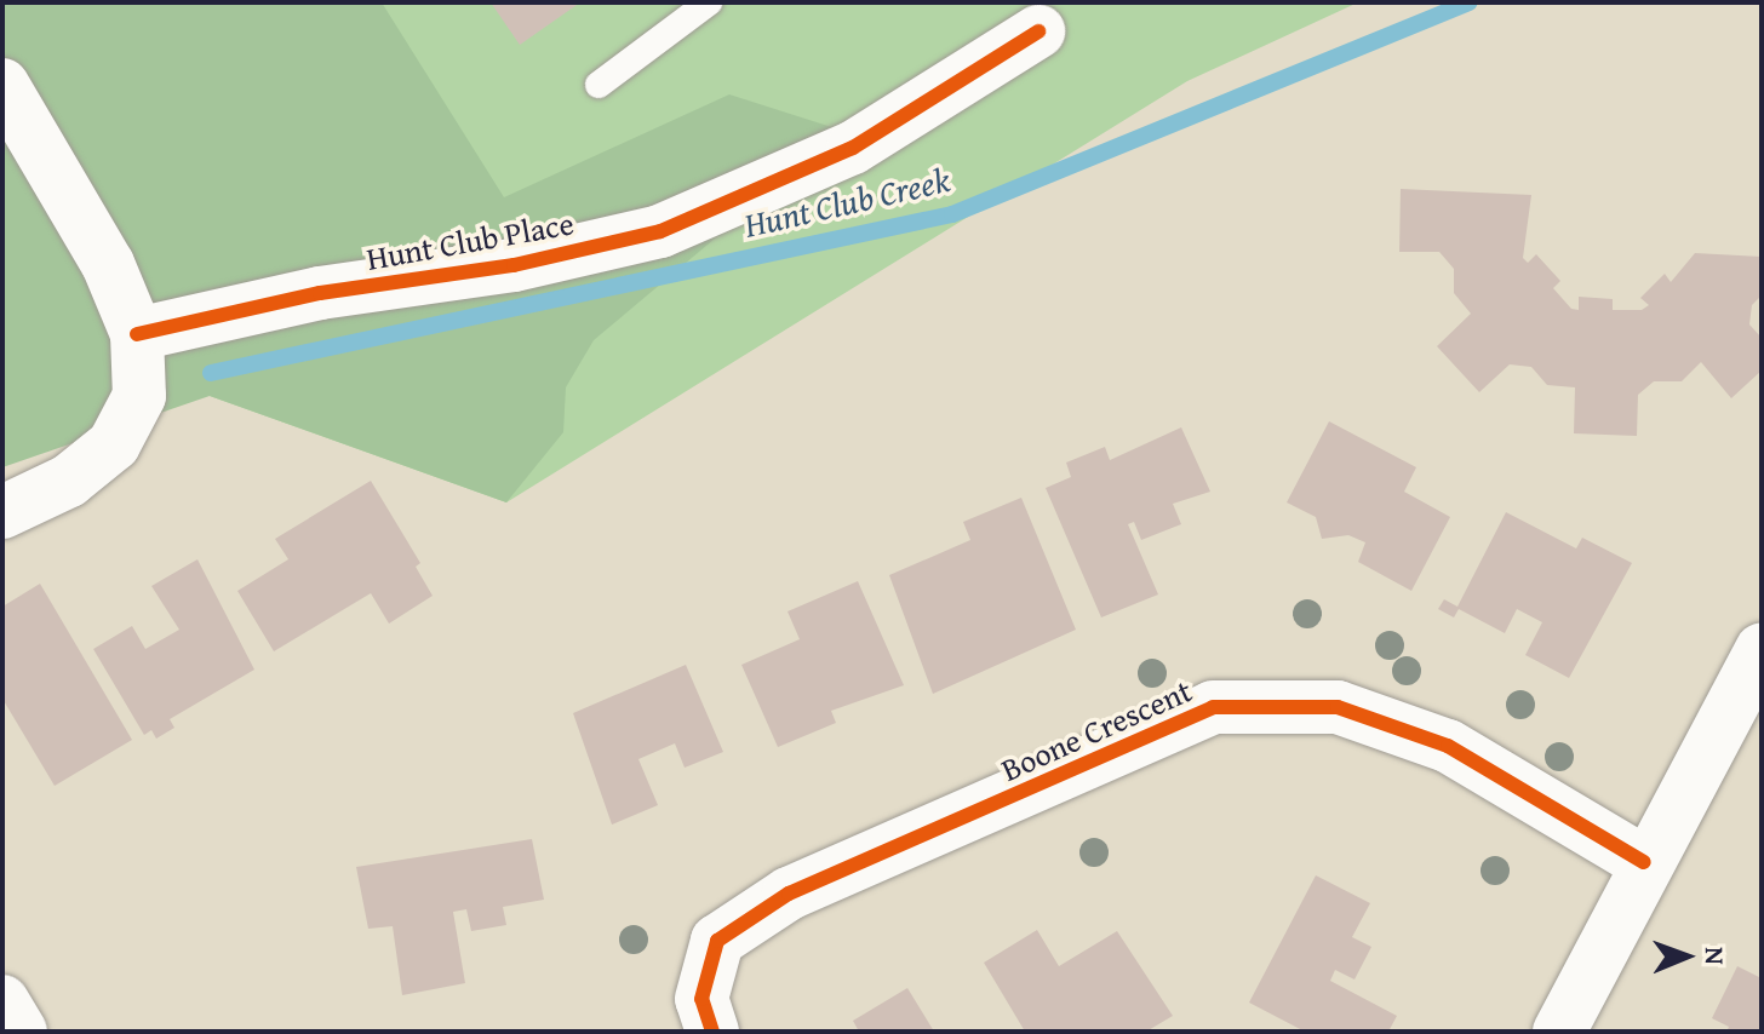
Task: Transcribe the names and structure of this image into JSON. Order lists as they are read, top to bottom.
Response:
{
  "streets": {
    "street": ["Hunt Club Place", "Boone Crescent"]
  },
  "water": ["Hunt Club Creek"],
  "north": "right"
}
